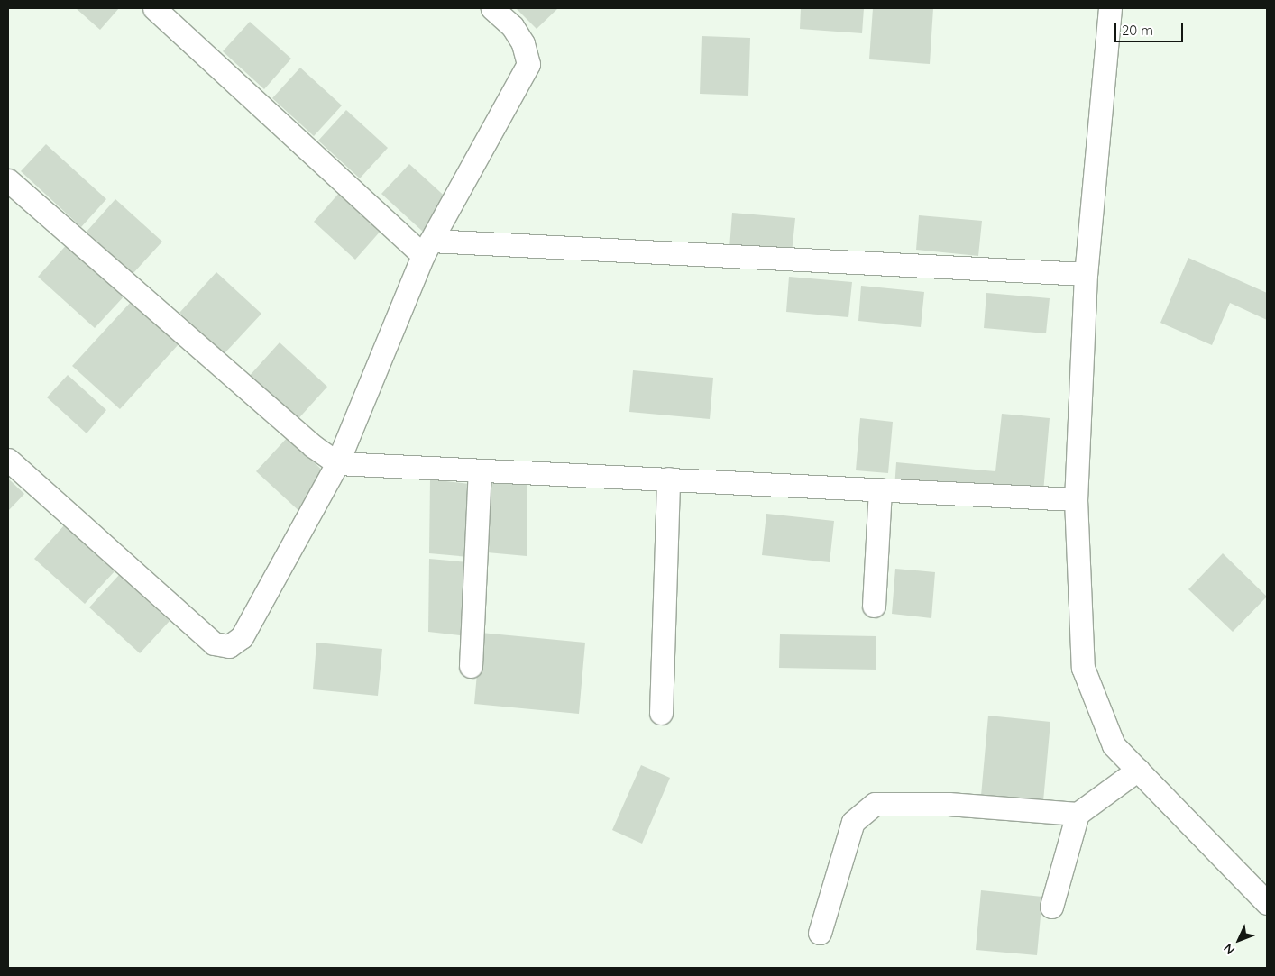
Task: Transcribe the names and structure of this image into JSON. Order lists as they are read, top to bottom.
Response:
{
  "scale_bar": "20 m",
  "north": "bottom left"
}
